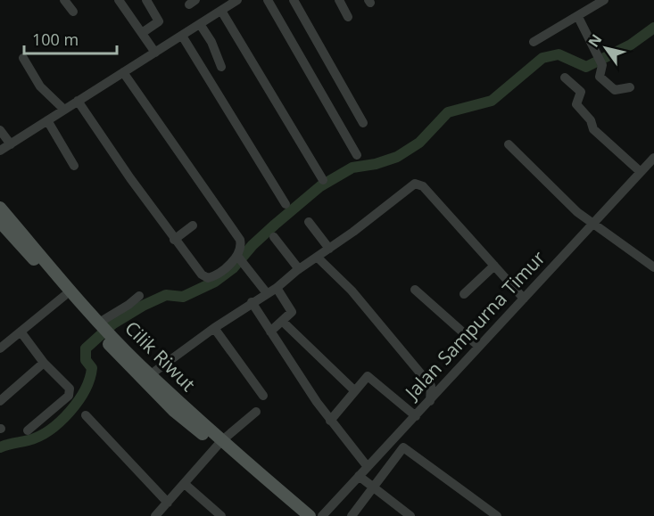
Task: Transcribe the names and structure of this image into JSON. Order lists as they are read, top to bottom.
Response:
{
  "streets": {
    "main road": ["Cilik Riwut"],
    "street": ["Jalan Sampurna Timur"]
  },
  "scale_bar": "100 m",
  "north": "top left"
}
